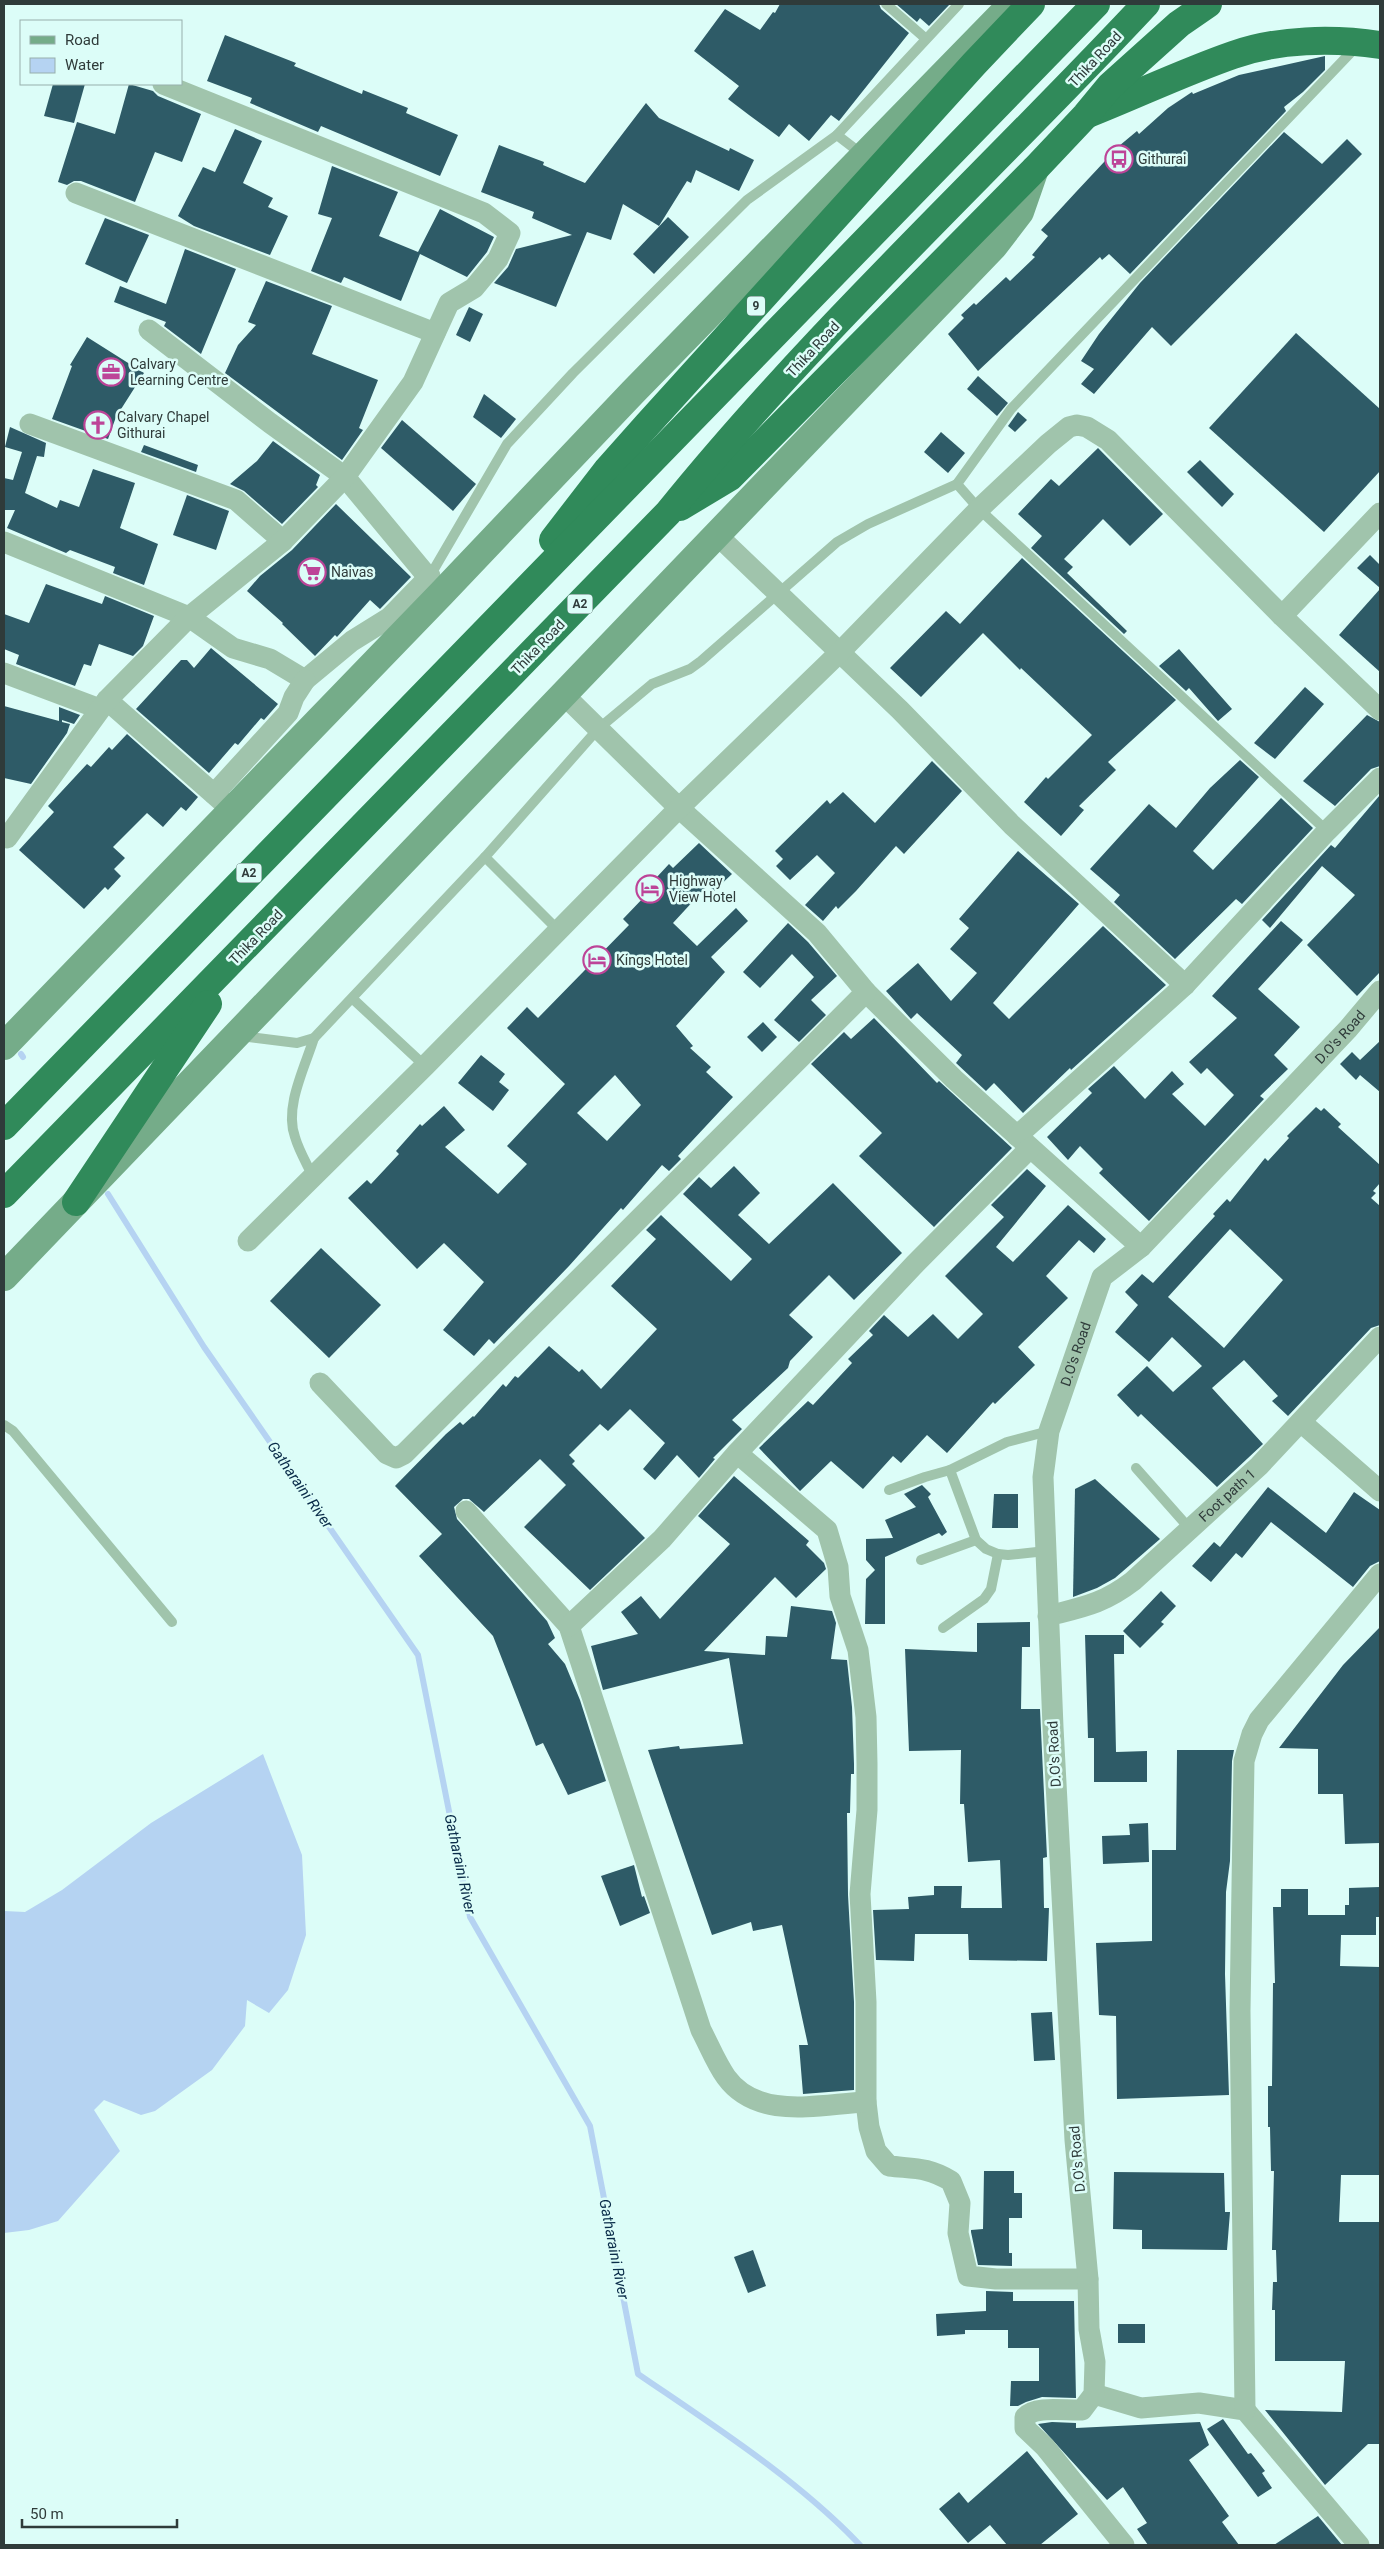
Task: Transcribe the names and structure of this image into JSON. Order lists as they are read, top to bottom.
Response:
{
  "streets": {
    "highway": ["Thika Road", "9", "A2"],
    "street": ["D.O's Road", "Foot path 1"]
  },
  "crossings": [
    ["9", "A2"],
    ["D.O's Road", "Foot path 1"]
  ],
  "water": ["Gatharaini River"],
  "places": {
    "bus stop": ["Githurai"],
    "office": ["Calvary Learning Centre"],
    "church": ["Calvary Chapel Githurai"],
    "supermarket": ["Naivas"],
    "hotel": ["Highway View Hotel", "Kings Hotel"]
  },
  "legend": ["Road", "Water"],
  "scale_bar": "50 m"
}
